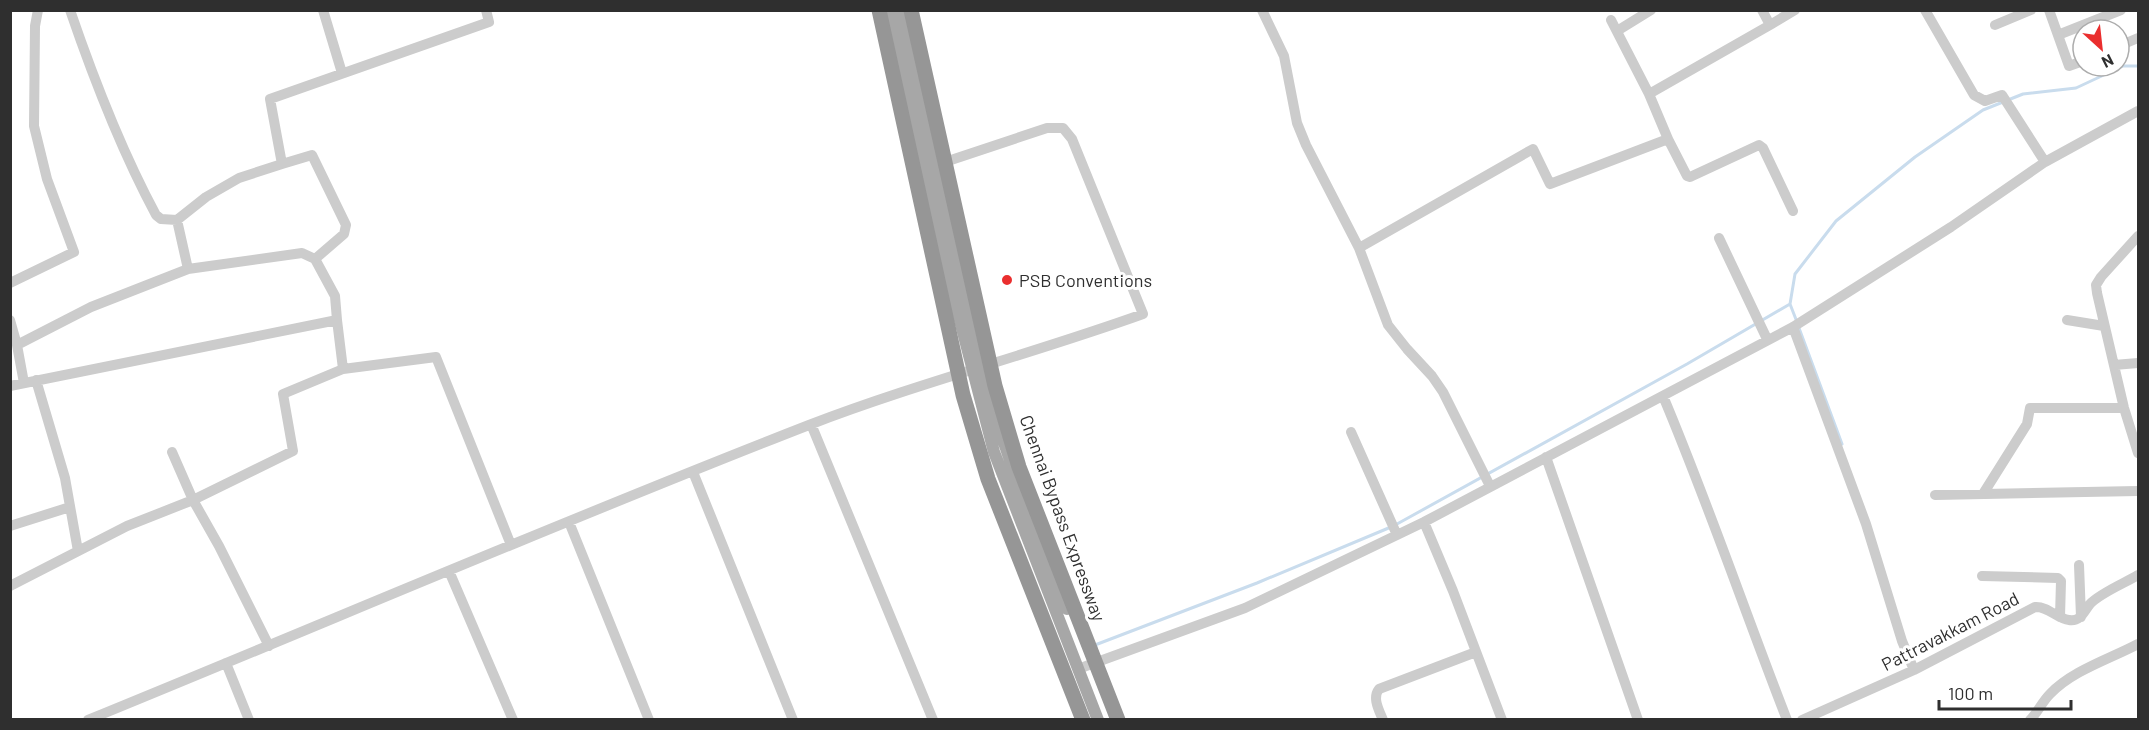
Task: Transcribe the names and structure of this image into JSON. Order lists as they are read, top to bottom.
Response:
{
  "streets": {
    "highway": ["Chennai Bypass Expressway"],
    "street": ["Pattravakkam Road"]
  },
  "places": ["PSB Conventions"],
  "scale_bar": "100 m",
  "north": "bottom right"
}
